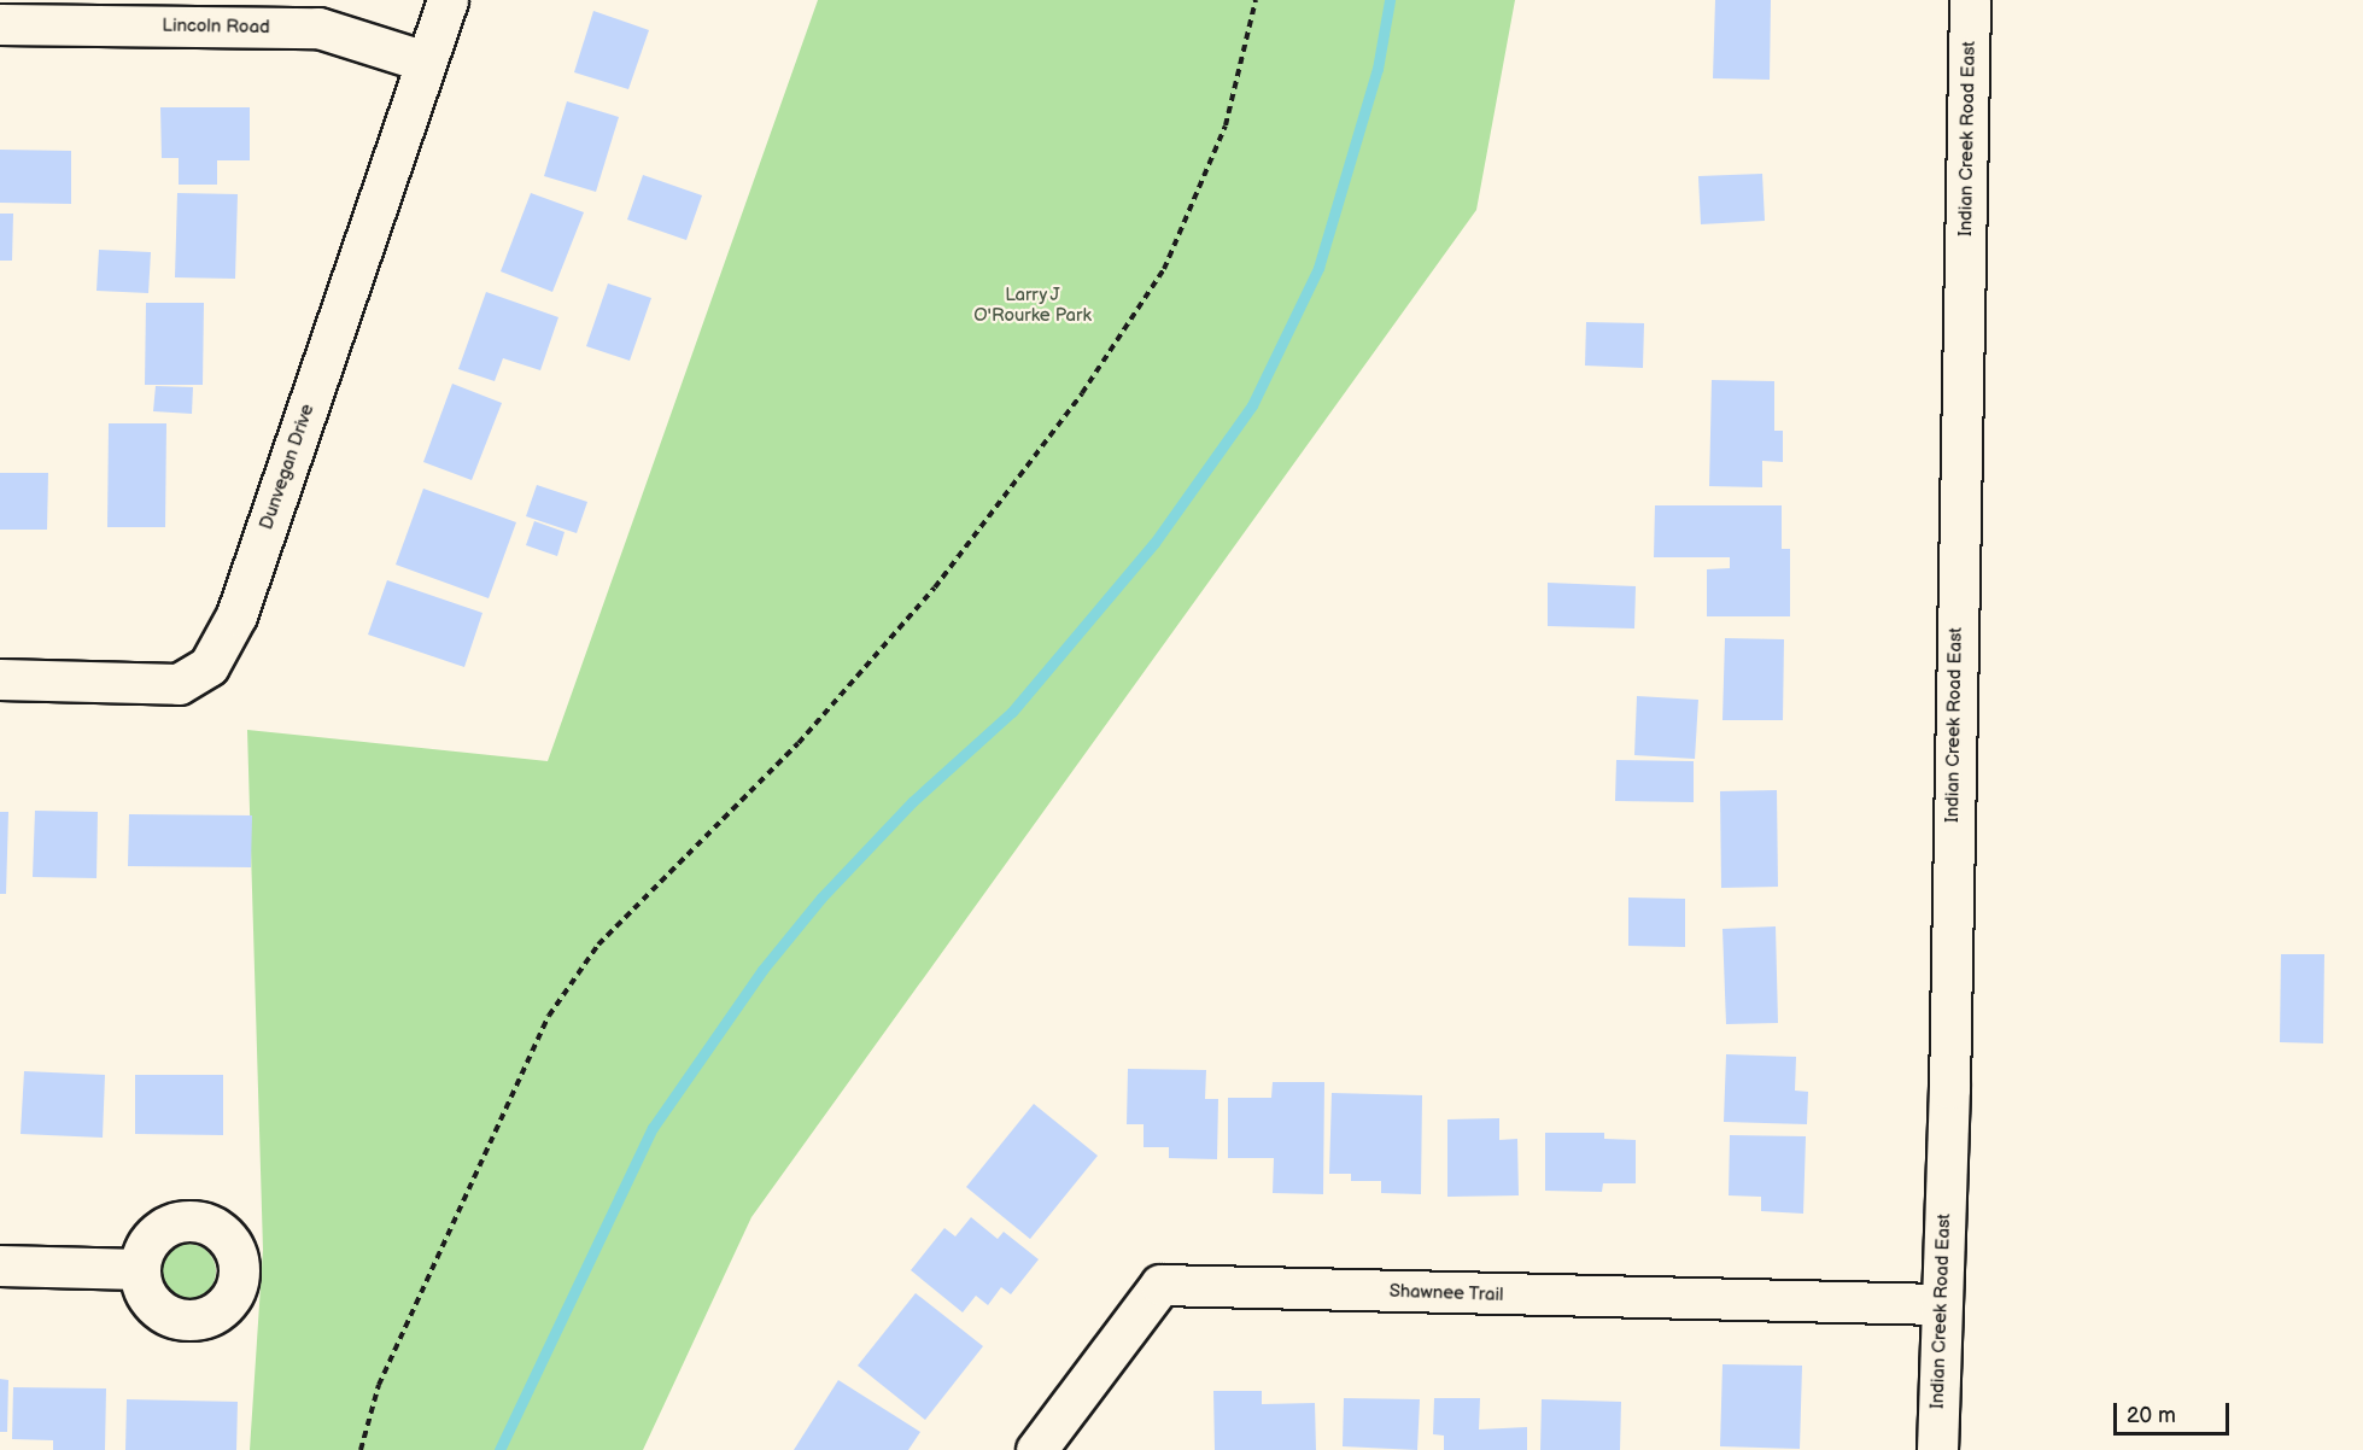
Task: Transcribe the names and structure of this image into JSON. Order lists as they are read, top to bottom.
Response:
{
  "streets": {
    "street": [
      "Lincoln Road",
      "Indian Creek Road East",
      "Dunvegan Drive",
      "Shawnee Trail"
    ]
  },
  "crossings": [
    ["Lincoln Road", "Dunvegan Drive"],
    ["Indian Creek Road East", "Shawnee Trail"]
  ],
  "parks": ["Larry J O'Rourke Park"],
  "scale_bar": "20 m"
}
